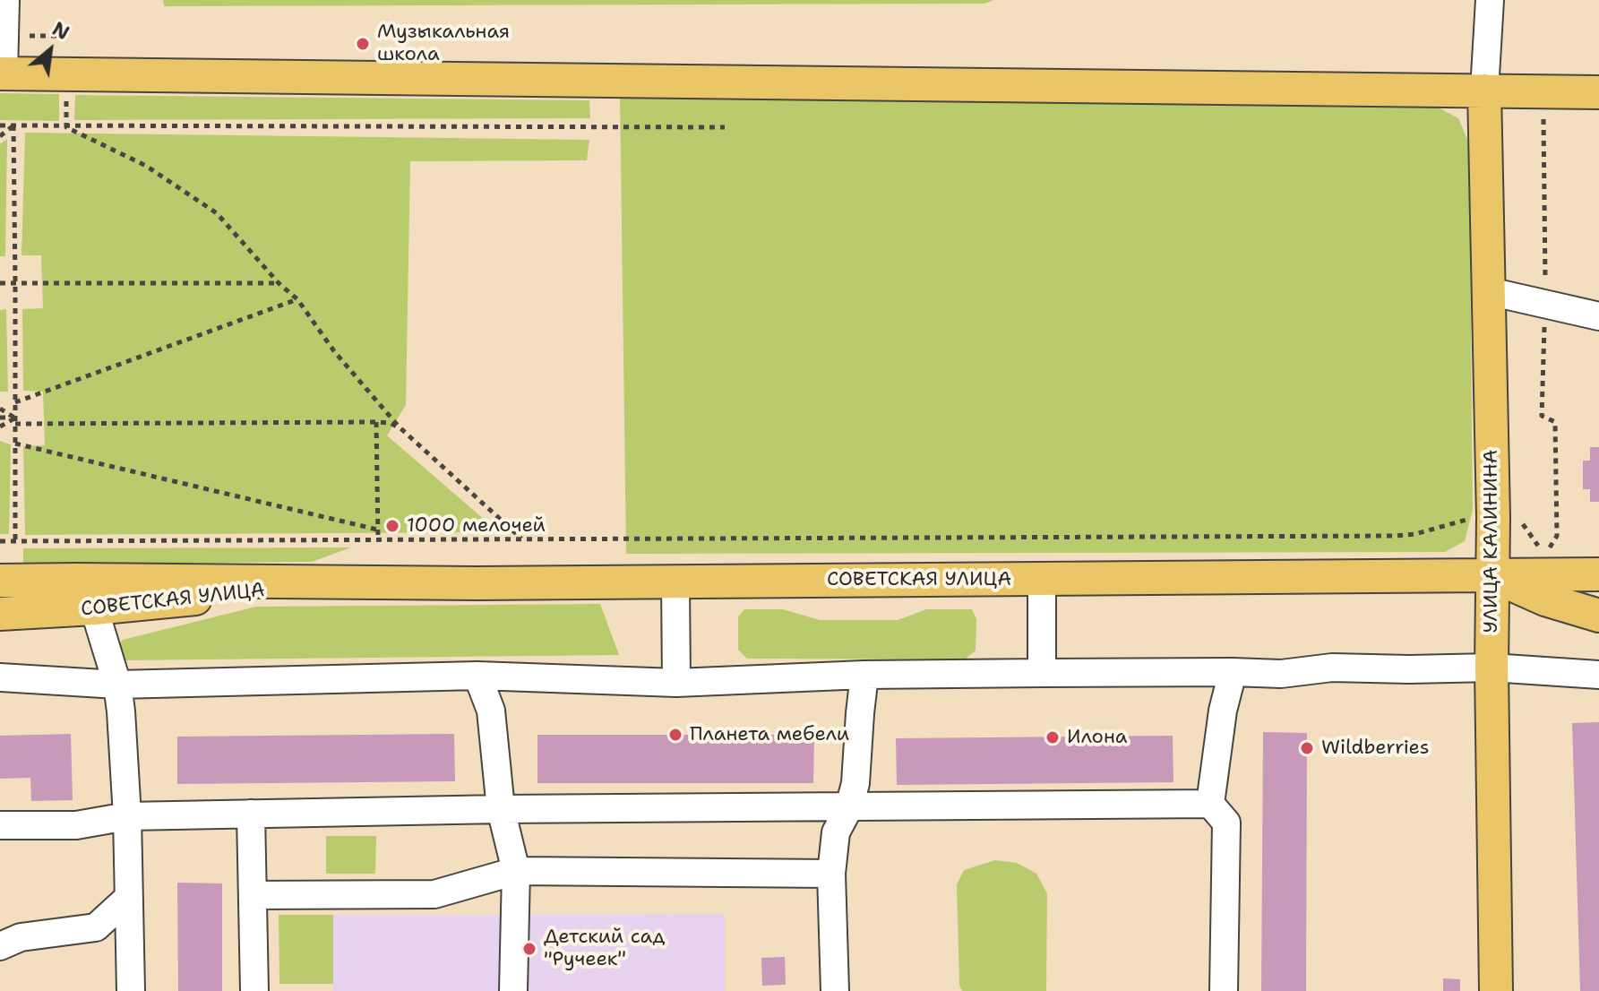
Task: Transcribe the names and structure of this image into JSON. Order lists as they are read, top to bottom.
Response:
{
  "streets": {
    "main road": ["УЛИЦА КАЛИНИНА", "СОВЕТСКАЯ УЛИЦА"]
  },
  "crossings": [
    ["УЛИЦА КАЛИНИНА", "СОВЕТСКАЯ УЛИЦА"]
  ],
  "places": [
    "Музыкальная школа",
    "1000 мелочей",
    "Планета мебели",
    "Илона",
    "Wildberries",
    "Детский сад \"Ручеек\""
  ],
  "north": "top right"
}
